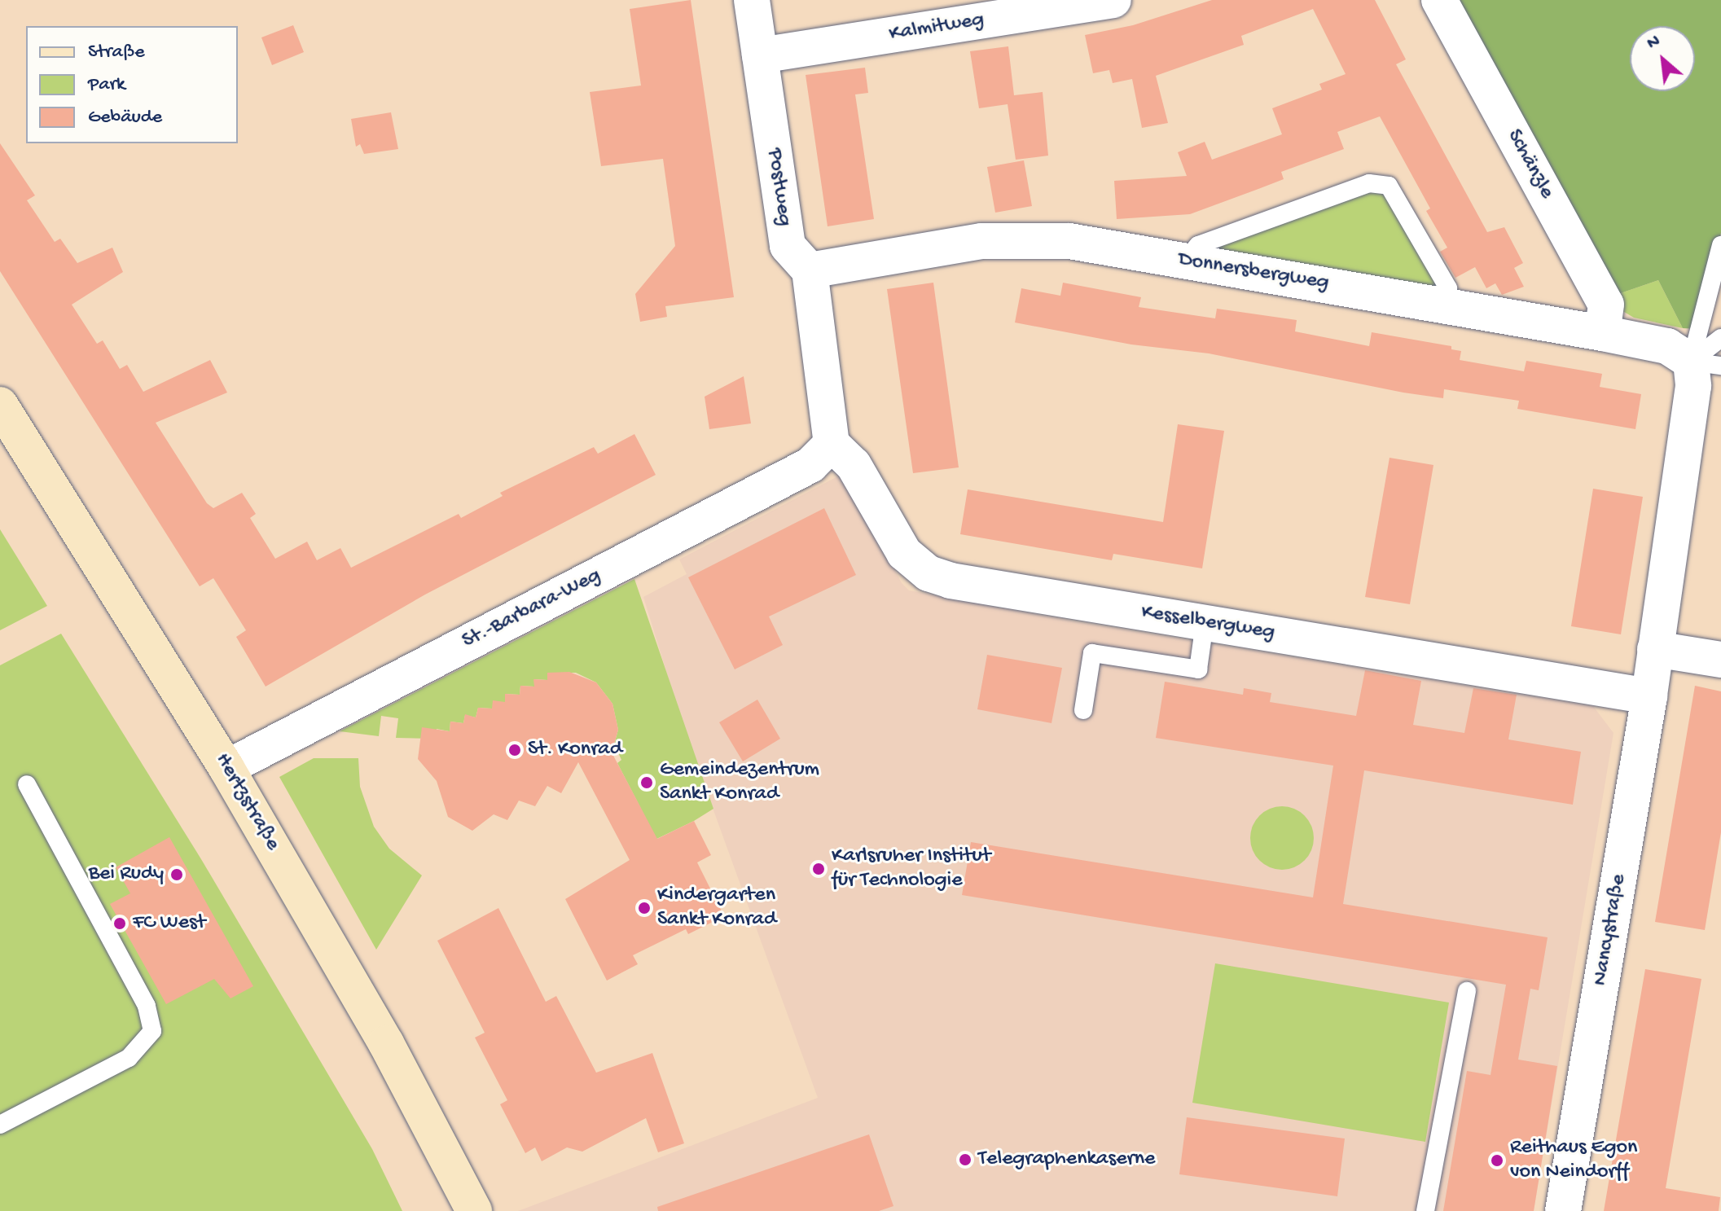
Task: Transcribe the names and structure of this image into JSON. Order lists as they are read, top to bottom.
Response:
{
  "streets": {
    "main road": ["Hertzstraße"],
    "street": [
      "Kalmitweg",
      "Schänzle",
      "Postweg",
      "Donnersbergweg",
      "St.-Barbara-Weg",
      "Kesselbergweg",
      "Nancystraße"
    ]
  },
  "crossings": [
    ["Kalmitweg", "Postweg"],
    ["Schänzle", "Donnersbergweg"],
    ["Postweg", "Donnersbergweg"],
    ["Donnersbergweg", "Nancystraße"],
    ["St.-Barbara-Weg", "Kesselbergweg"],
    ["St.-Barbara-Weg", "Hertzstraße"],
    ["Kesselbergweg", "Nancystraße"]
  ],
  "places": [
    "St. Konrad",
    "Gemeindezentrum Sankt Konrad",
    "Karlsruher Institut für Technologie",
    "Bei Rudy",
    "Kindergarten Sankt Konrad",
    "FC West",
    "Telegraphenkaserne",
    "Reithaus Egon von Neindorff"
  ],
  "legend": ["Straße", "Park", "Gebäude"],
  "north": "top left"
}
